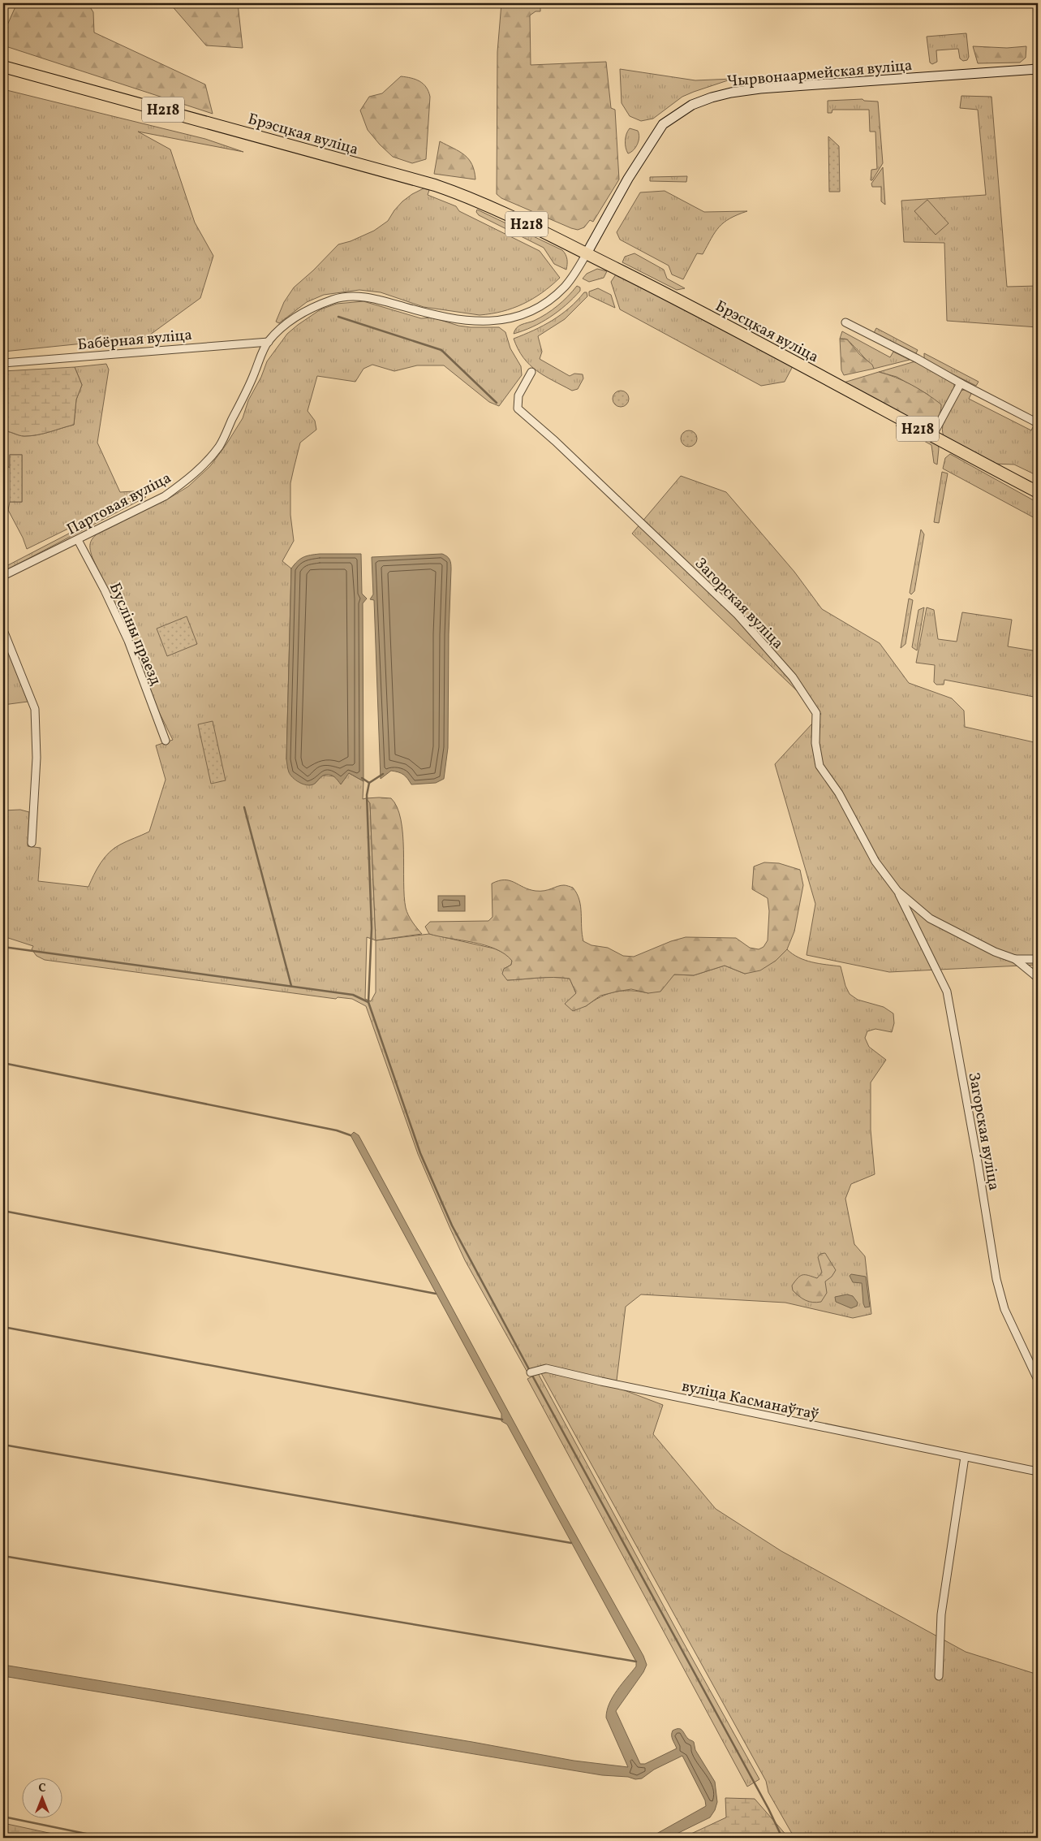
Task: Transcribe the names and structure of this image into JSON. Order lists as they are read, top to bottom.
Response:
{
  "streets": {
    "main road": ["Н218", "Брэсцкая вуліца"],
    "street": [
      "Чырвонаармейская вуліца",
      "Бабёрная вуліца",
      "Партовая вуліца",
      "Загорская вуліца",
      "Бусліны праезд",
      "вуліца Касманаўтаў"
    ]
  },
  "crossings": [
    ["Чырвонаармейская вуліца", "Брэсцкая вуліца"],
    ["Бабёрная вуліца", "Партовая вуліца"],
    ["Партовая вуліца", "Бусліны праезд"]
  ],
  "north": "top"
}
